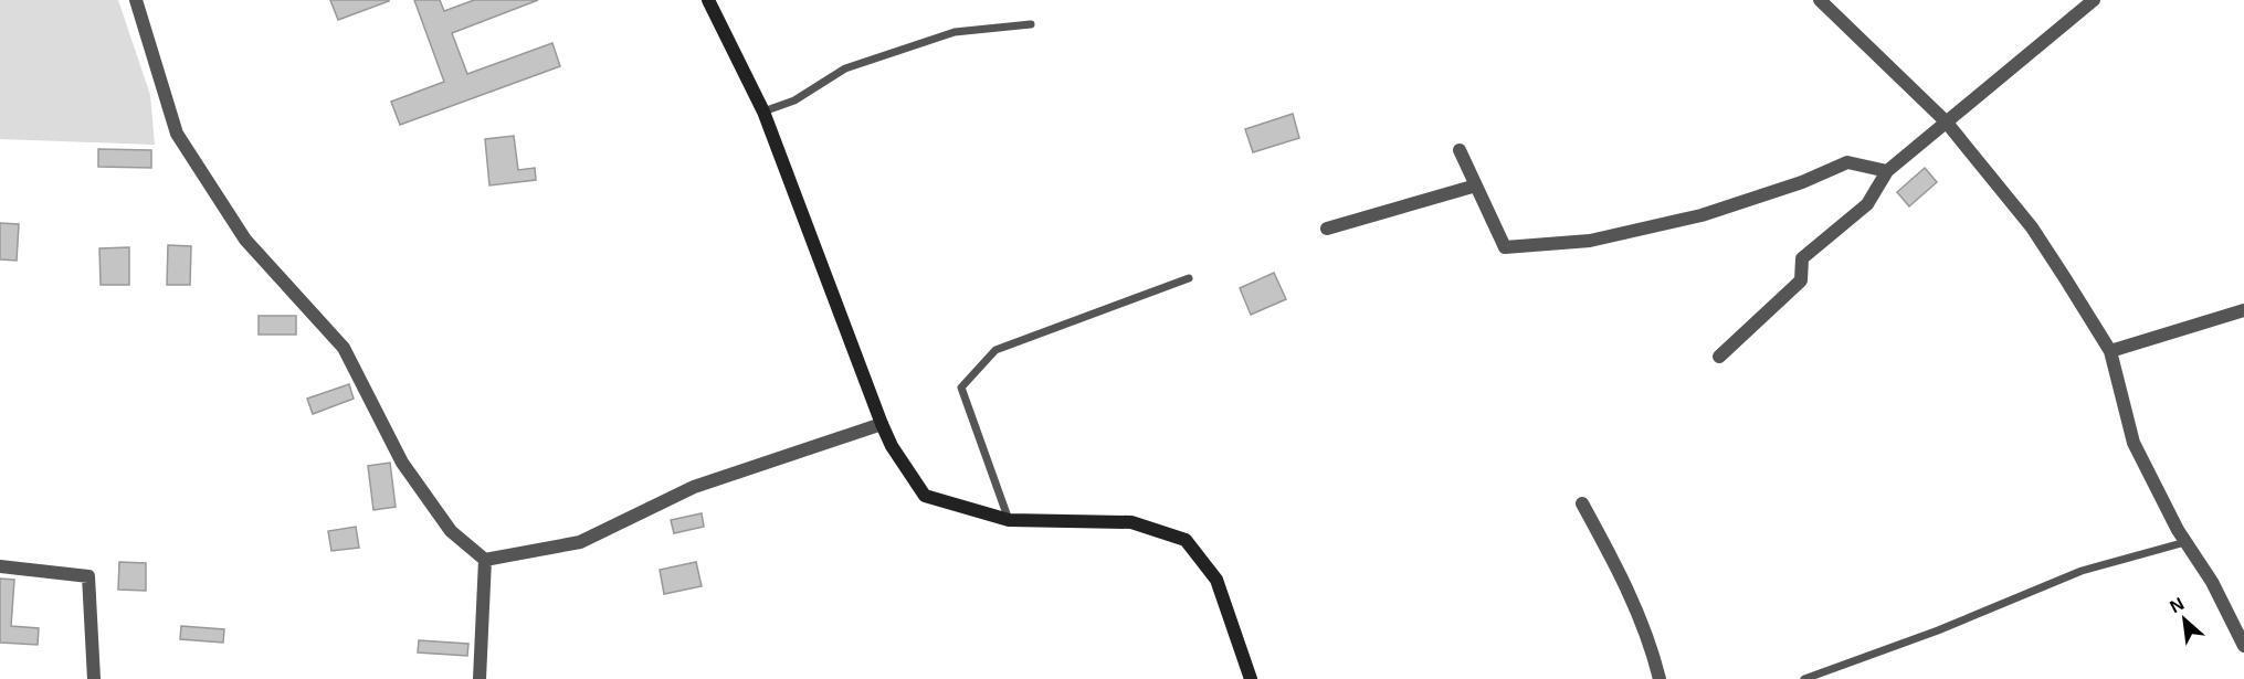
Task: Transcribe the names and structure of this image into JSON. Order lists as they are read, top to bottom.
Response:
{
  "north": "top left"
}
